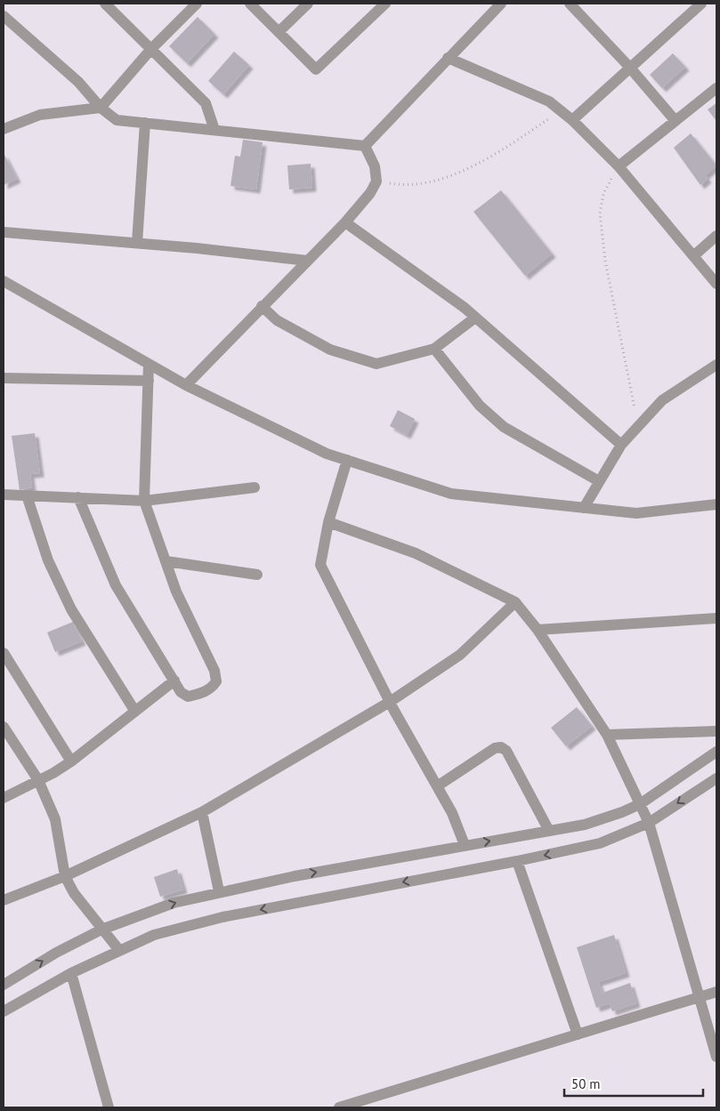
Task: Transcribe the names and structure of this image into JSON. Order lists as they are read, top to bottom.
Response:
{
  "scale_bar": "50 m"
}
